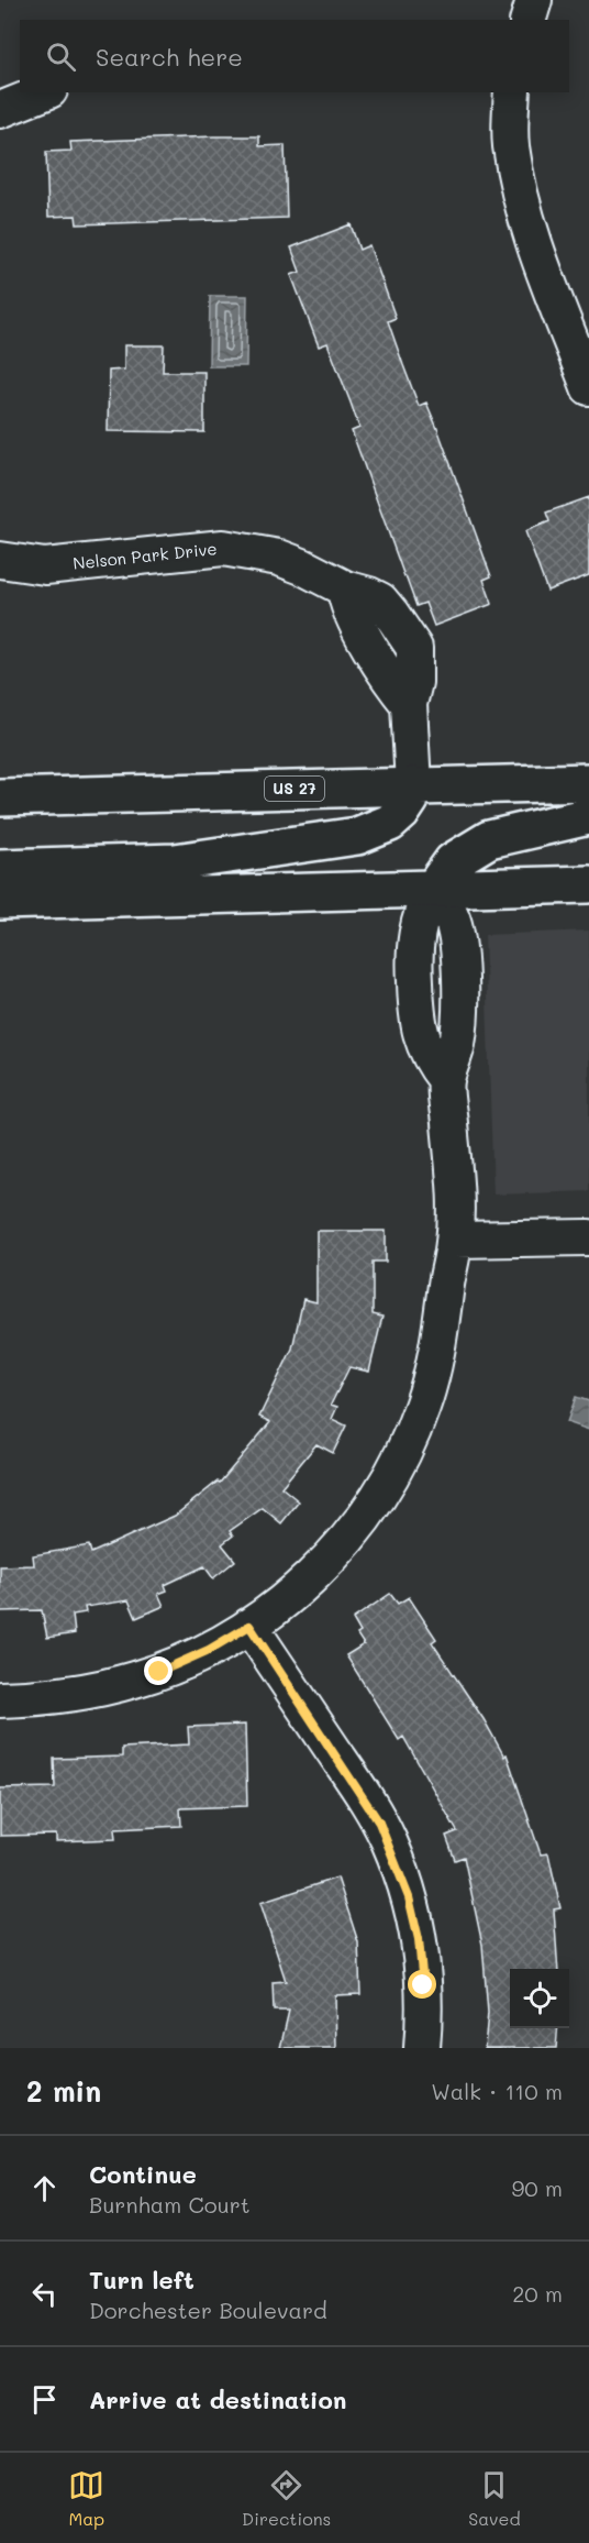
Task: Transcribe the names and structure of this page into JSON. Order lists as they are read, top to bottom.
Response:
{
  "streets": {
    "highway": ["US 27"],
    "street": ["Nelson Park Drive"]
  },
  "crossings": [
    ["Nelson Park Drive", "US 27"]
  ],
  "page": {
    "search": "Search here",
    "heading": ["2 min", "Walk · 110 m"],
    "list": [
      ["Continue", "Burnham Court", "90 m"],
      ["Turn left", "Dorchester Boulevard", "20 m"],
      "Arrive at destination"
    ],
    "nav": ["Map", "Directions", "Saved"]
  }
}
